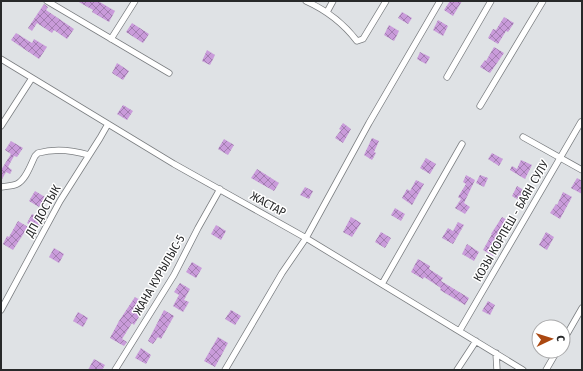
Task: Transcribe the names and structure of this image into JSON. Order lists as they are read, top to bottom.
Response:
{
  "streets": {
    "street": [
      "ЖАСТАР",
      "ДП ДОСТЫК",
      "КОЗЫ КОРПЕШ - БАЯН СУЛУ",
      "ЖАНА КУРЫЛЫС-5"
    ]
  },
  "crossings": [
    ["ЖАСТАР", "ДП ДОСТЫК"],
    ["ЖАСТАР", "КОЗЫ КОРПЕШ - БАЯН СУЛУ"],
    ["ЖАСТАР", "ЖАНА КУРЫЛЫС-5"]
  ],
  "north": "right"
}
